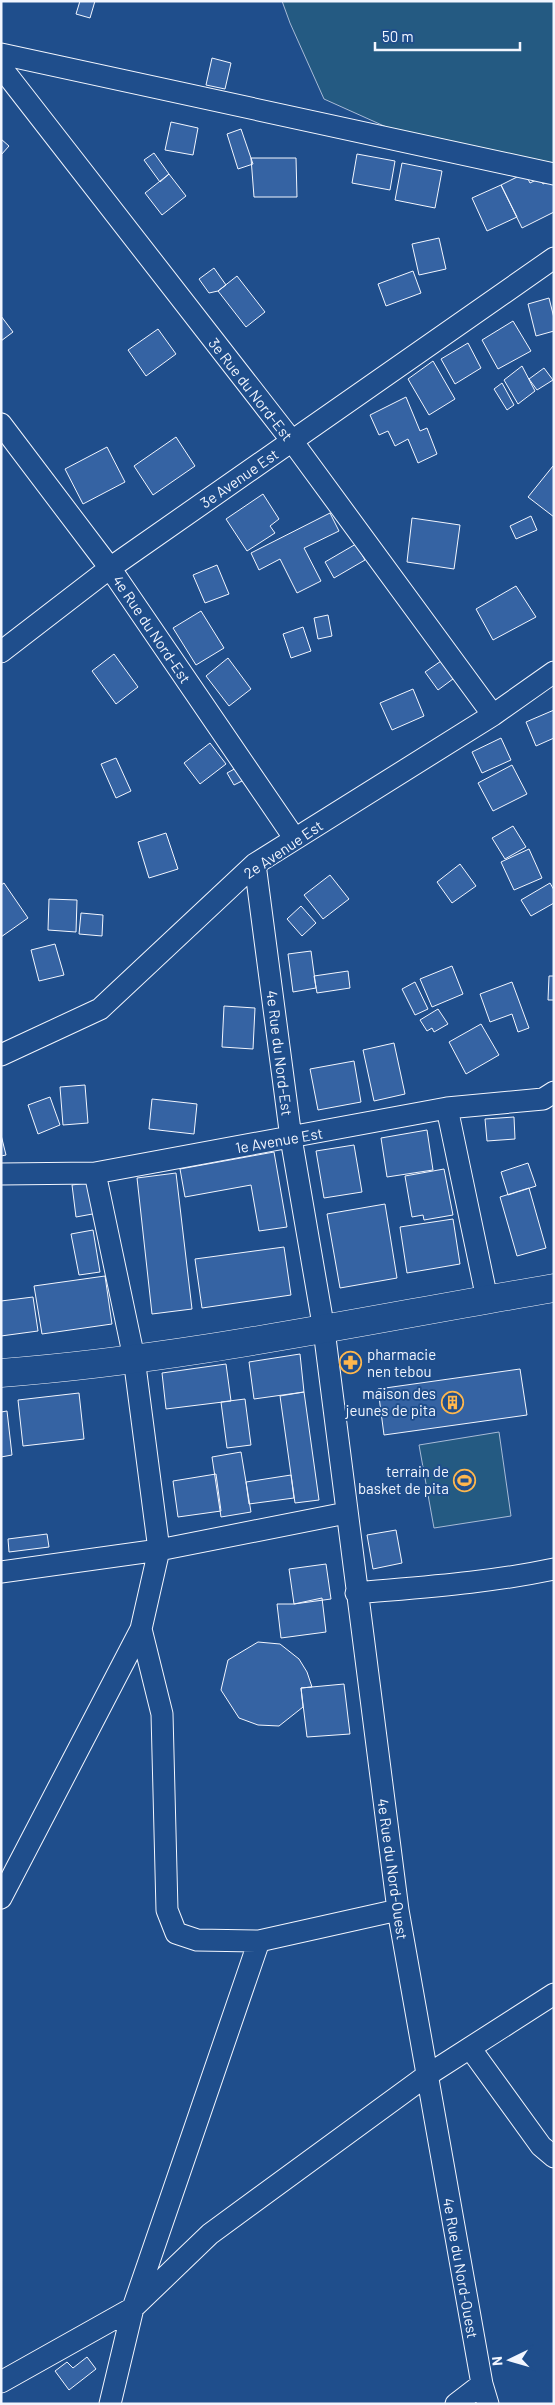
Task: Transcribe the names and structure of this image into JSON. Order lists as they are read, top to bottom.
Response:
{
  "streets": {
    "street": [
      "3e Rue du Nord-Est",
      "3e Avenue Est",
      "4e Rue du Nord-Est",
      "2e Avenue Est",
      "1e Avenue Est",
      "4e Rue du Nord-Ouest"
    ]
  },
  "crossings": [
    ["3e Rue du Nord-Est", "3e Avenue Est"],
    ["3e Rue du Nord-Est", "2e Avenue Est"],
    ["3e Avenue Est", "4e Rue du Nord-Est"],
    ["4e Rue du Nord-Est", "2e Avenue Est"],
    ["4e Rue du Nord-Est", "1e Avenue Est"],
    ["4e Rue du Nord-Est", "4e Rue du Nord-Ouest"]
  ],
  "places": {
    "pharmacy": ["pharmacie nen tebou"],
    "building": ["maison des jeunes de pita"],
    "sports": ["terrain de basket de pita"]
  },
  "scale_bar": "50 m",
  "north": "left"
}
